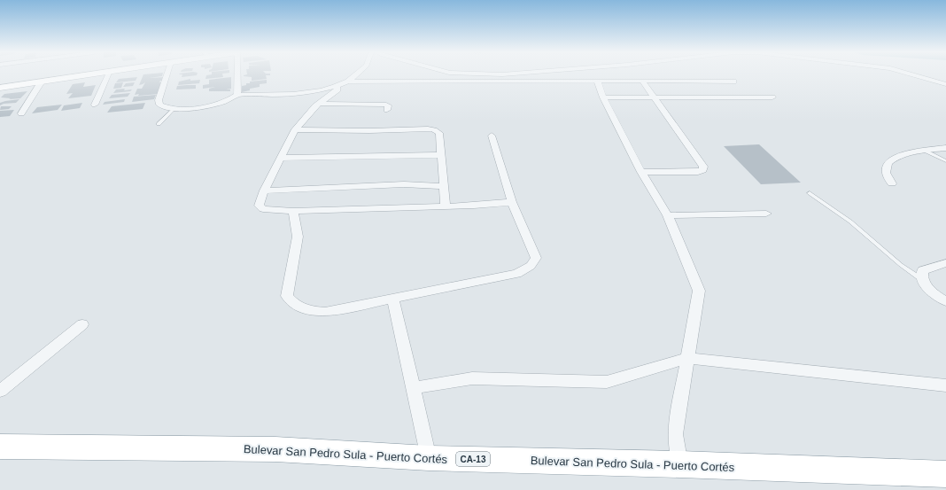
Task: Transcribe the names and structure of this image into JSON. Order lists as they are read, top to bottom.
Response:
{
  "streets": {
    "highway": ["Bulevar San Pedro Sula - Puerto Cortés", "CA-13"]
  }
}
